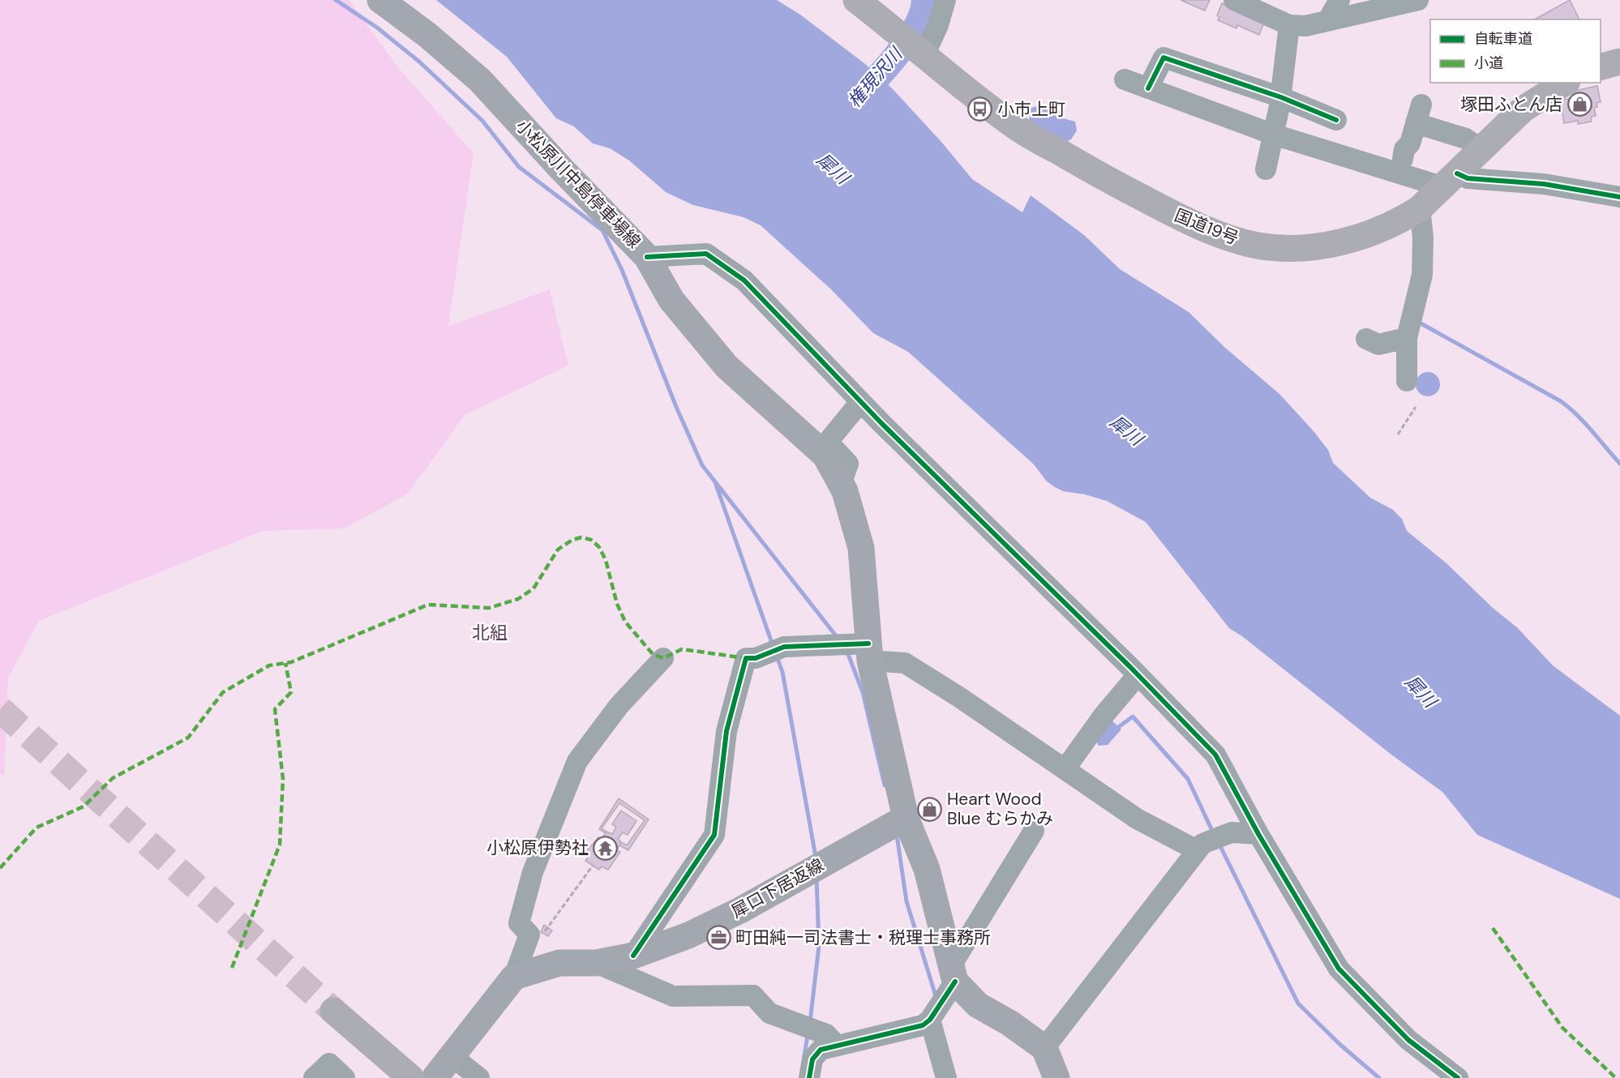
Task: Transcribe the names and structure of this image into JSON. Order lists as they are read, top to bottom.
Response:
{
  "streets": {
    "highway": ["国道19号"],
    "main road": ["小松原川中島停車場線", "犀口下居返線"]
  },
  "crossings": [
    ["小松原川中島停車場線", "犀口下居返線"]
  ],
  "districts": ["北組"],
  "water": ["権現沢川", "犀川"],
  "places": {
    "shop": ["塚田ふとん店", "Heart Wood Blue むらかみ"],
    "bus stop": ["小市上町"],
    "temple": ["小松原伊勢社"],
    "office": ["町田純一司法書士・税理士事務所"]
  },
  "legend": ["自転車道", "小道"]
}
